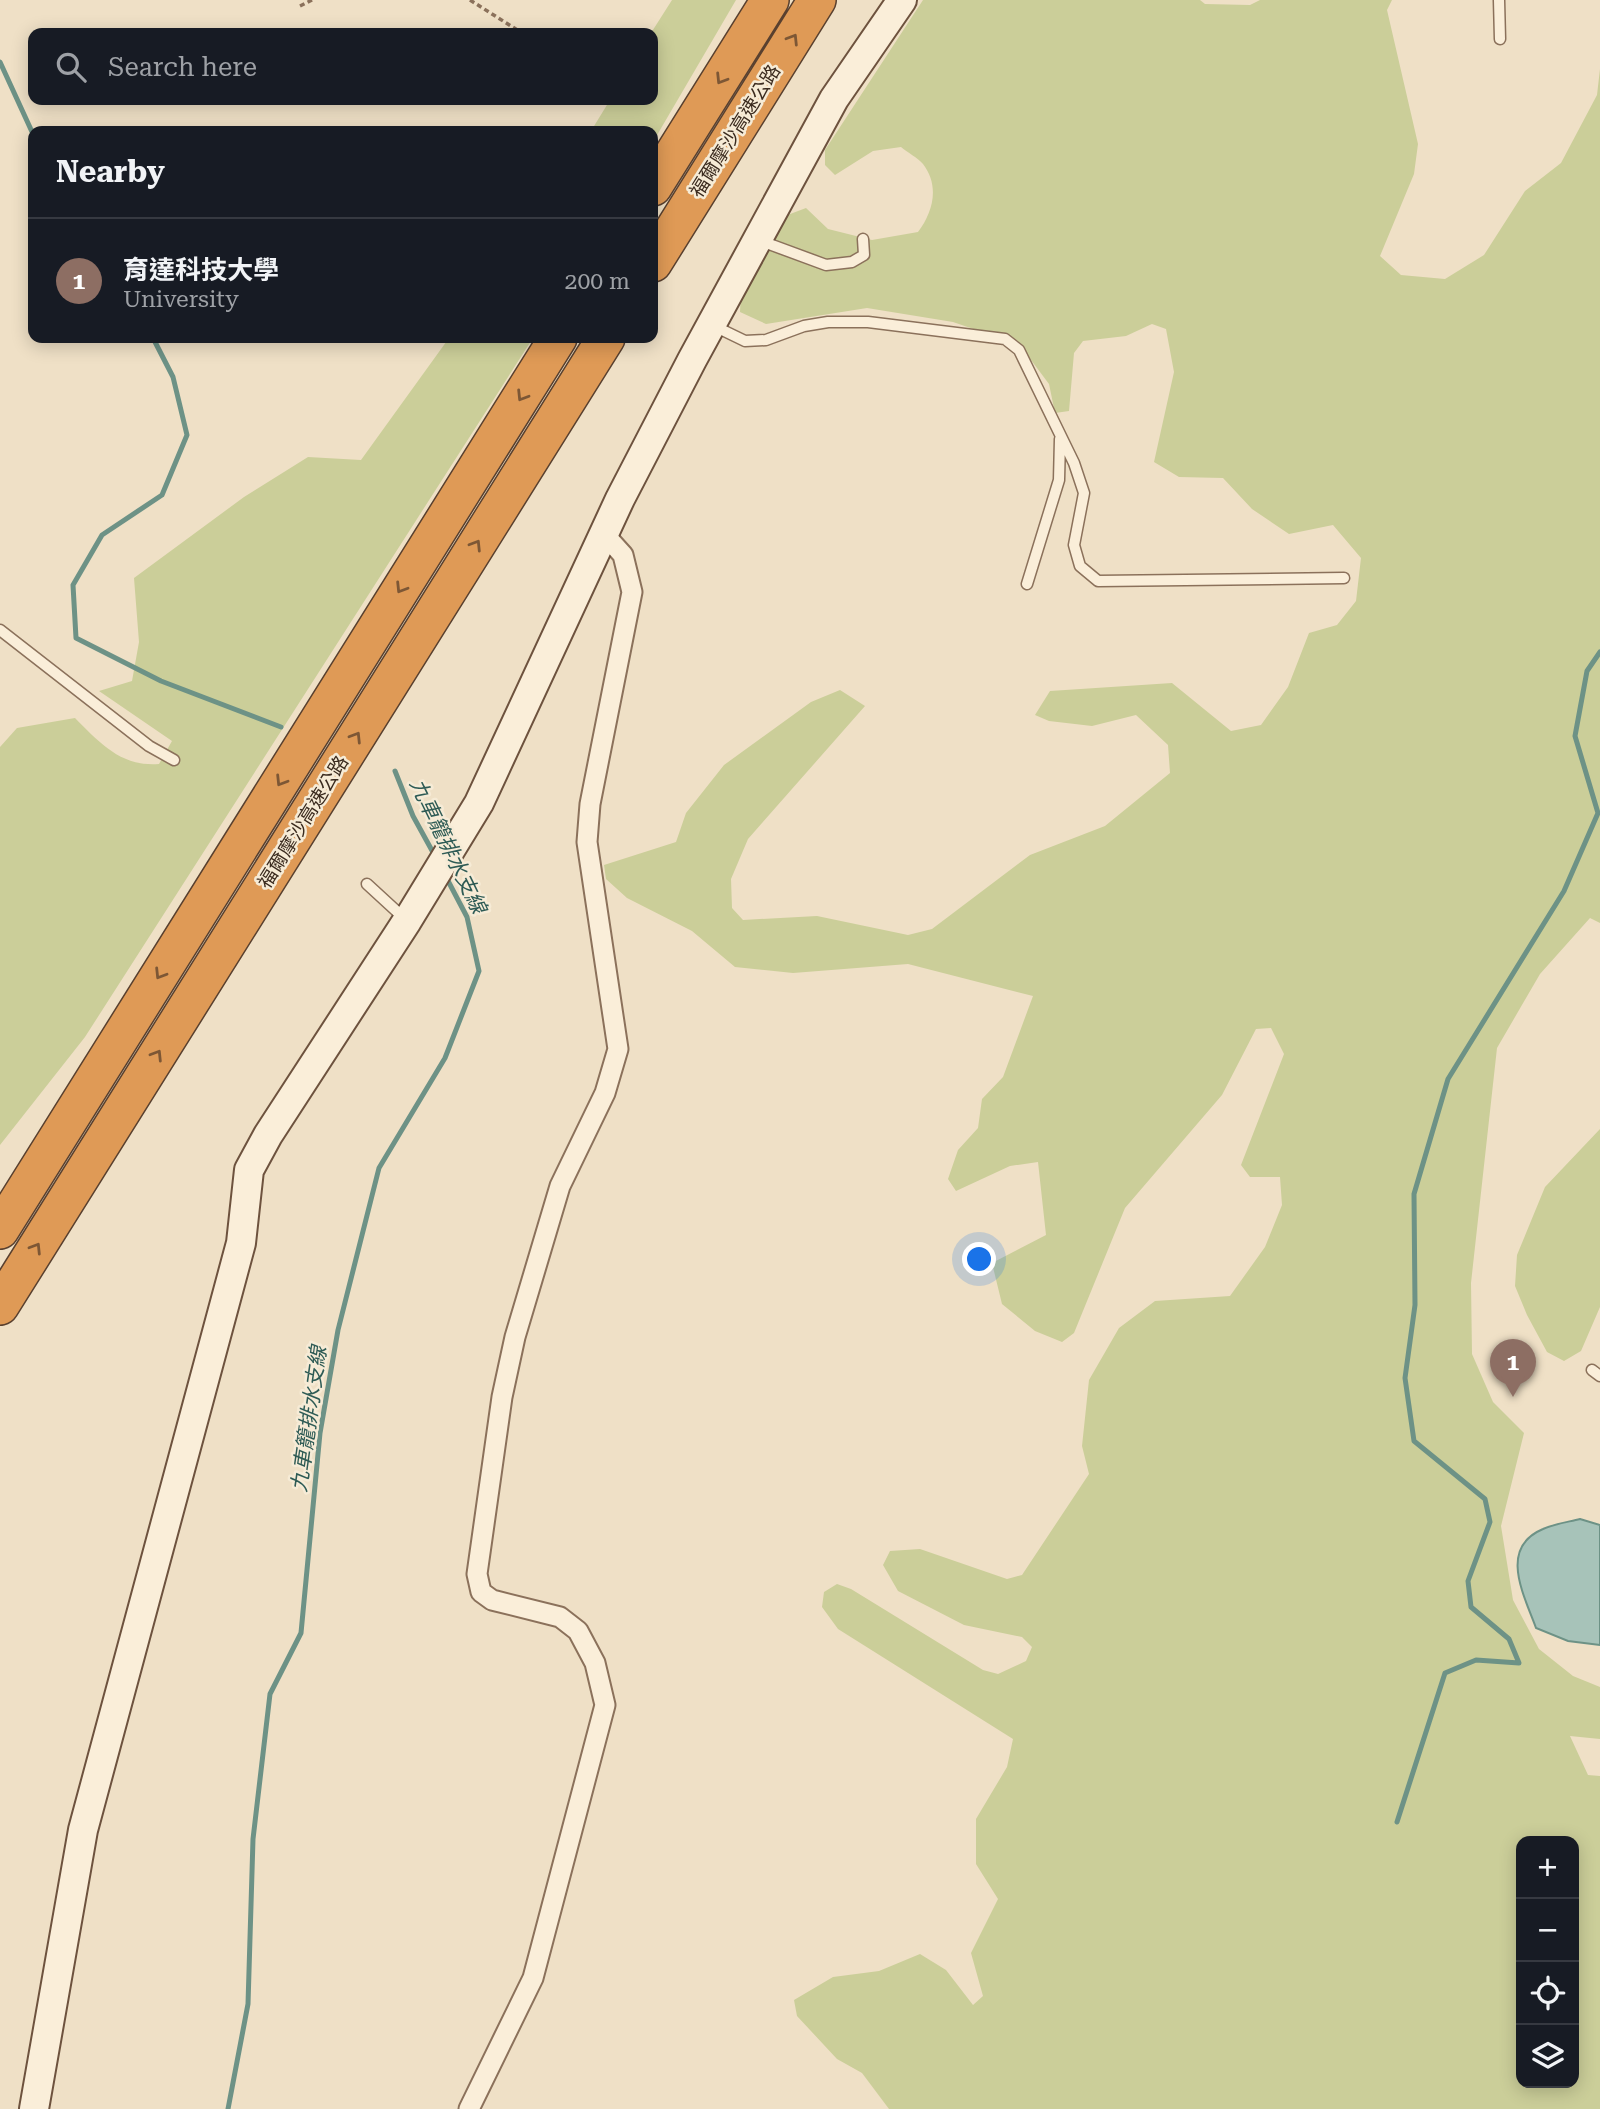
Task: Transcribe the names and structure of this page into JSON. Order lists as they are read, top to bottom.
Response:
{
  "streets": {
    "highway": ["福爾摩沙高速公路"]
  },
  "water": ["九車籠排水支線"],
  "page": {
    "search": "Search here",
    "heading": "Nearby",
    "list": [
      {
        "mark": "1",
        "name": "育達科技大學",
        "note": "University",
        "value": "200 m"
      }
    ],
    "pins": "1",
    "map_buttons": ["+", "−"]
  }
}
